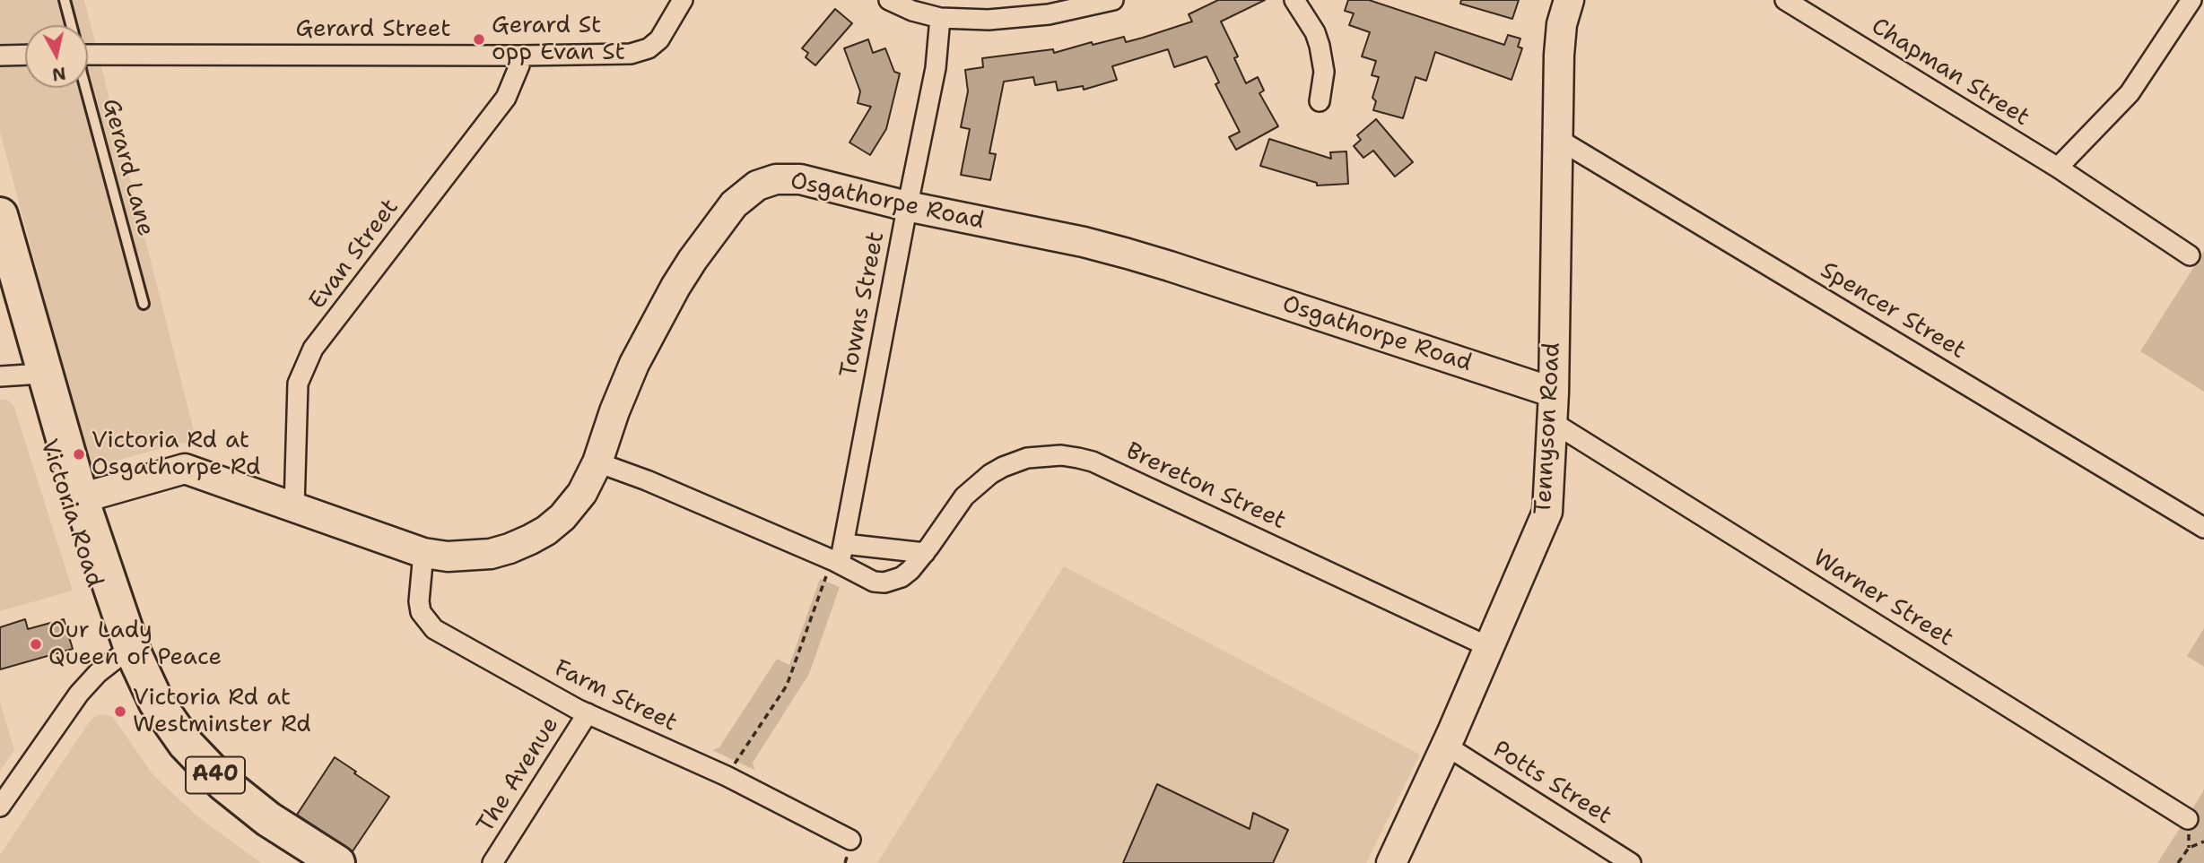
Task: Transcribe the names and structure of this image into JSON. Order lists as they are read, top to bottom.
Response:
{
  "streets": {
    "highway": ["Victoria Road", "A40"],
    "street": [
      "Gerard Street",
      "Chapman Street",
      "Osgathorpe Road",
      "Evan Street",
      "Towns Street",
      "Spencer Street",
      "Tennyson Road",
      "Brereton Street",
      "Warner Street",
      "Farm Street",
      "The Avenue",
      "Potts Street"
    ],
    "lane": ["Gerard Lane"]
  },
  "crossings": [
    ["Gerard Street", "Evan Street"],
    ["Osgathorpe Road", "Evan Street"],
    ["Osgathorpe Road", "Towns Street"],
    ["Osgathorpe Road", "Tennyson Road"],
    ["Osgathorpe Road", "Brereton Street"],
    ["Osgathorpe Road", "Victoria Road"],
    ["Osgathorpe Road", "Farm Street"],
    ["Towns Street", "Brereton Street"],
    ["Spencer Street", "Tennyson Road"],
    ["Tennyson Road", "Brereton Street"],
    ["Tennyson Road", "Warner Street"],
    ["Tennyson Road", "Potts Street"],
    ["Farm Street", "The Avenue"]
  ],
  "places": [
    "Gerard St opp Evan St",
    "Victoria Rd at Osgathorpe Rd",
    "Our Lady Queen of Peace",
    "Victoria Rd at Westminster Rd"
  ],
  "north": "bottom"
}
